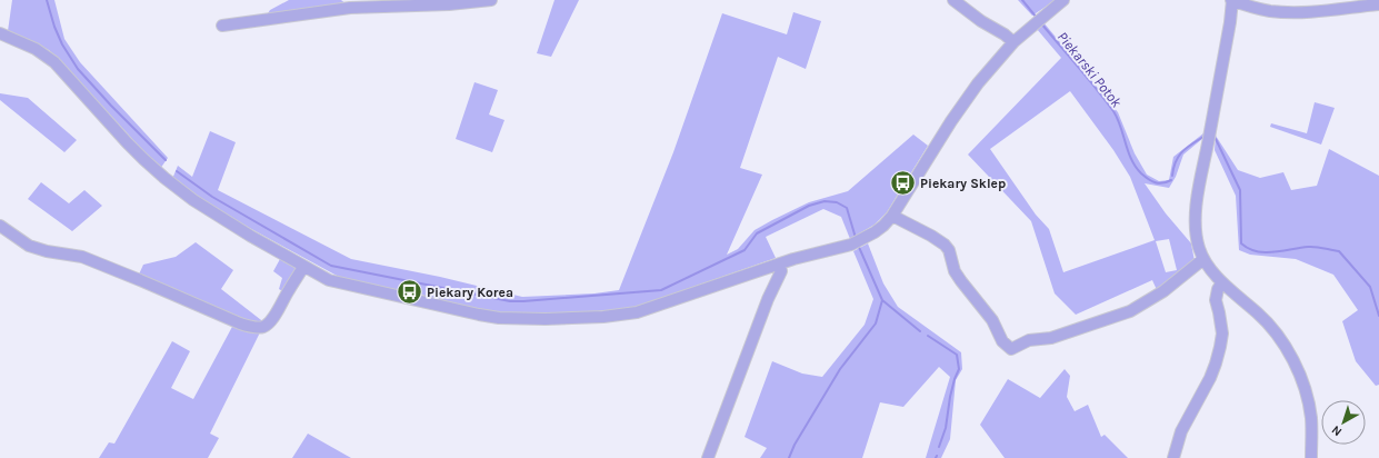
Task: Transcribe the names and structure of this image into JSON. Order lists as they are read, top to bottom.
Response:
{
  "water": ["Piekarski Potok"],
  "places": {
    "bus stop": ["Piekary Sklep", "Piekary Korea"]
  },
  "north": "bottom left"
}
